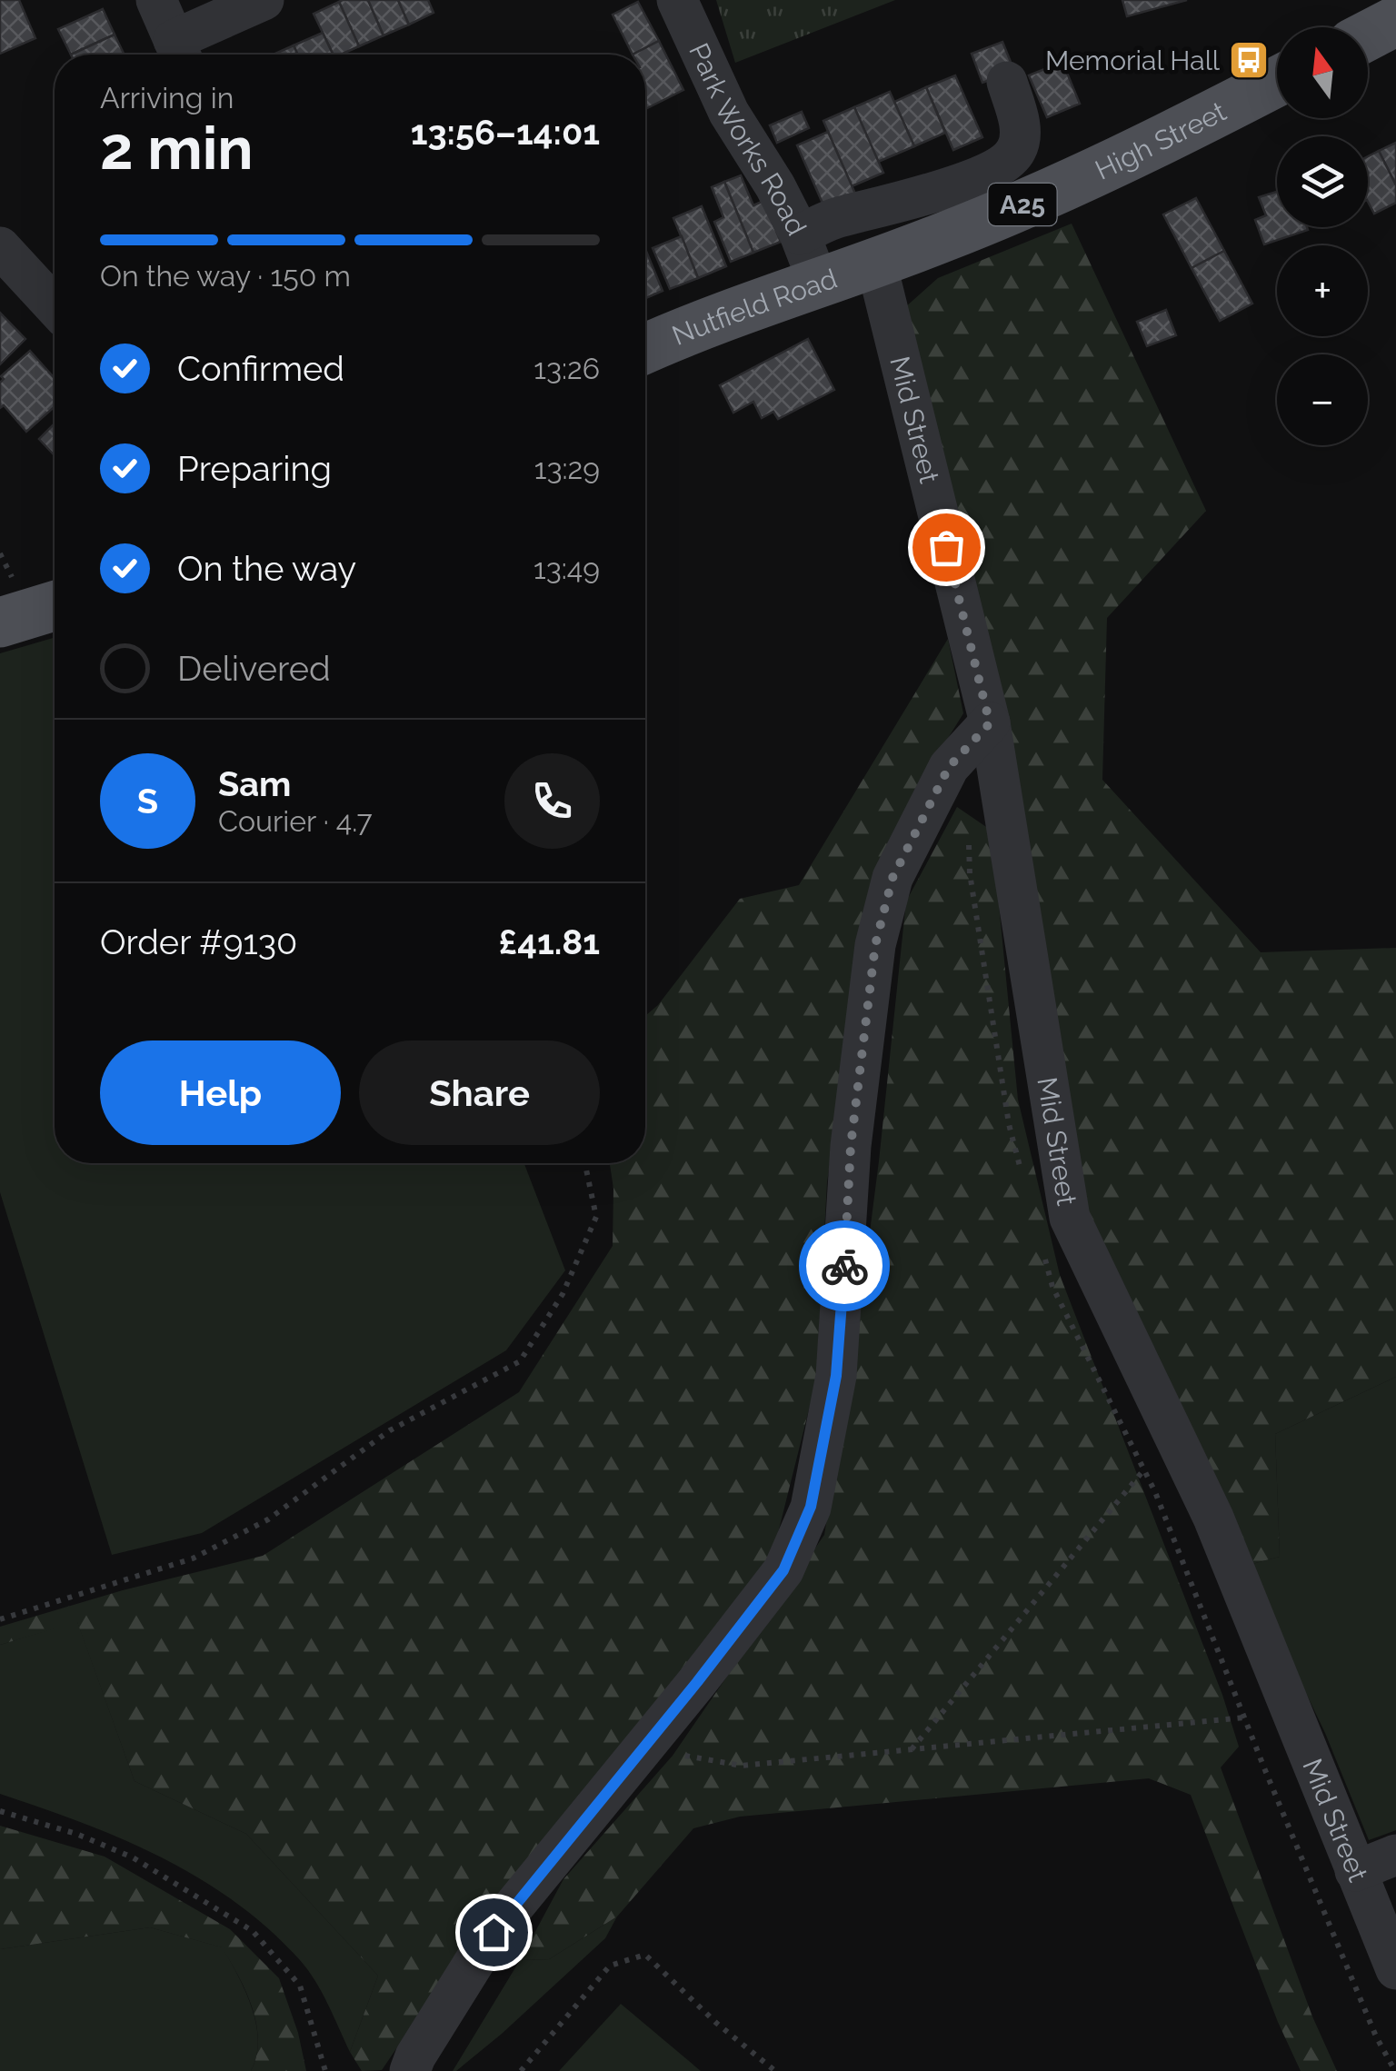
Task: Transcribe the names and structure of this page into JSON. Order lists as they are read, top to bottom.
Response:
{
  "streets": {
    "main road": ["High Street", "A25", "Nutfield Road"],
    "street": ["Park Works Road", "Mid Street"]
  },
  "crossings": [
    ["High Street", "Nutfield Road"],
    ["High Street", "Mid Street"],
    ["Park Works Road", "Nutfield Road"],
    ["Nutfield Road", "Mid Street"]
  ],
  "places": {
    "bus stop": ["Memorial Hall"]
  },
  "north": "top",
  "page": {
    "map_buttons": ["+", "−"],
    "heading": ["2 min", "Arriving in", "13:56–14:01"],
    "panel": [
      "Sam",
      "Courier · 4.7",
      "Order #9130",
      "£41.81"
    ],
    "bar": "On the way · 150 m",
    "list": [
      ["Confirmed", "13:26"],
      ["Preparing", "13:29"],
      ["On the way", "13:49"],
      "Delivered"
    ],
    "round": "S",
    "buttons": ["Help", "Share"]
  }
}
